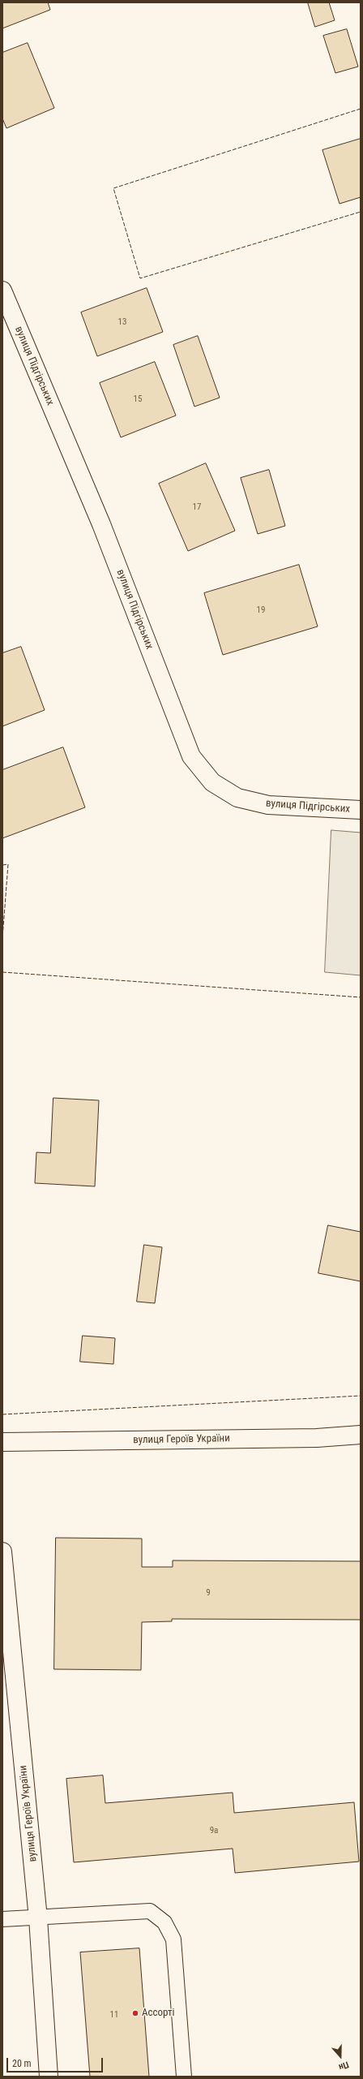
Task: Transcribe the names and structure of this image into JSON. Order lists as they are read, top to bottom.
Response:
{
  "streets": {
    "street": ["вулиця Підгірських", "вулиця Героїв України"]
  },
  "places": ["Ассорті"],
  "house_numbers": [
    "13",
    "15",
    "17",
    "19",
    "9",
    "9а",
    "11"
  ],
  "scale_bar": "20 m",
  "north": "bottom"
}
